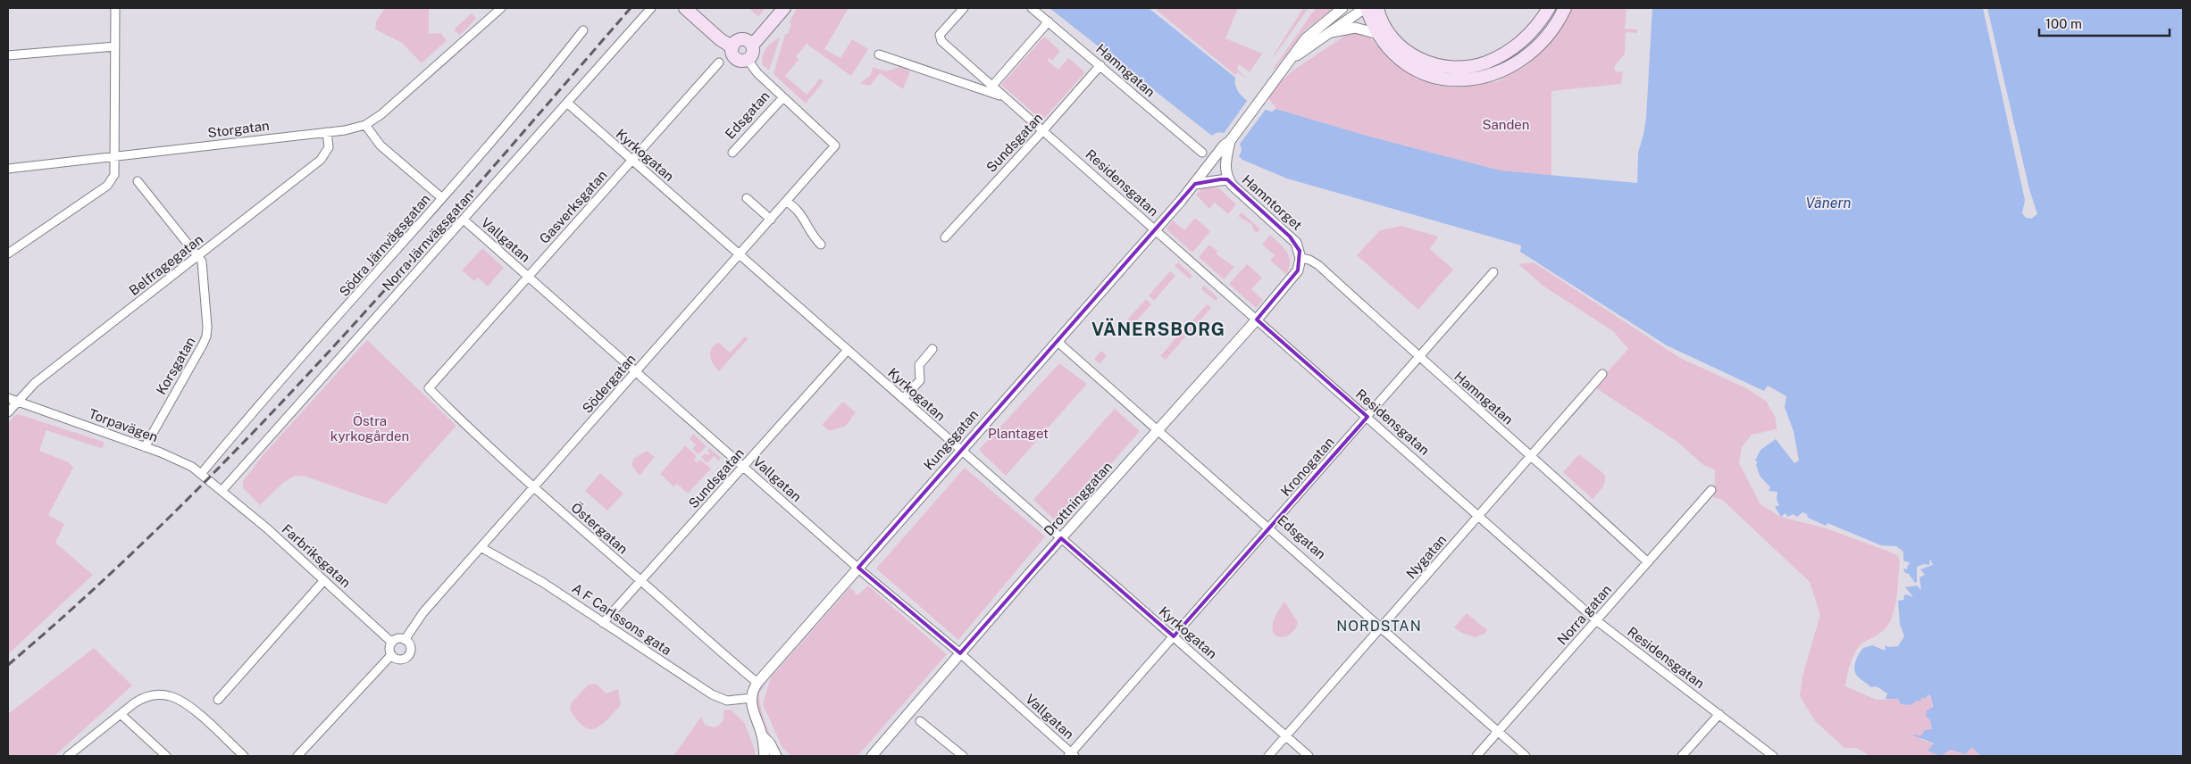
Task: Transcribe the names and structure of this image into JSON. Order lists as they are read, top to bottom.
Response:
{
  "streets": {
    "street": [
      "Hamngatan",
      "Edsgatan",
      "Storgatan",
      "Sundsgatan",
      "Kyrkogatan",
      "Residensgatan",
      "Hamntorget",
      "Gasverksgatan",
      "Vallgatan",
      "Norra Järnvägsgatan",
      "Södra Järnvägsgatan",
      "Belfragegatan",
      "Korsgatan",
      "Södergatan",
      "Torpavägen",
      "Kungsgatan",
      "Kronogatan",
      "Drottninggatan",
      "Östergatan",
      "Farbriksgatan",
      "Nygatan",
      "Norra gatan",
      "A F Carlssons gata"
    ]
  },
  "crossings": [
    ["Hamngatan", "Sundsgatan"],
    ["Hamngatan", "Hamntorget"],
    ["Hamngatan", "Kronogatan"],
    ["Hamngatan", "Drottninggatan"],
    ["Hamngatan", "Nygatan"],
    ["Hamngatan", "Norra gatan"],
    ["Edsgatan", "Södergatan"],
    ["Edsgatan", "Kungsgatan"],
    ["Edsgatan", "Kronogatan"],
    ["Edsgatan", "Drottninggatan"],
    ["Edsgatan", "Nygatan"],
    ["Edsgatan", "Norra gatan"],
    ["Storgatan", "Belfragegatan"],
    ["Sundsgatan", "Kyrkogatan"],
    ["Sundsgatan", "Residensgatan"],
    ["Sundsgatan", "Vallgatan"],
    ["Sundsgatan", "Östergatan"],
    ["Sundsgatan", "A F Carlssons gata"],
    ["Kyrkogatan", "Gasverksgatan"],
    ["Kyrkogatan", "Norra Järnvägsgatan"],
    ["Kyrkogatan", "Södergatan"],
    ["Kyrkogatan", "Kungsgatan"],
    ["Kyrkogatan", "Kronogatan"],
    ["Kyrkogatan", "Drottninggatan"],
    ["Kyrkogatan", "Nygatan"],
    ["Residensgatan", "Kungsgatan"],
    ["Residensgatan", "Kronogatan"],
    ["Residensgatan", "Drottninggatan"],
    ["Residensgatan", "Nygatan"],
    ["Residensgatan", "Norra gatan"],
    ["Hamntorget", "Kungsgatan"],
    ["Hamntorget", "Drottninggatan"],
    ["Gasverksgatan", "Vallgatan"],
    ["Gasverksgatan", "Östergatan"],
    ["Vallgatan", "Norra Järnvägsgatan"],
    ["Vallgatan", "Södergatan"],
    ["Vallgatan", "Kungsgatan"],
    ["Vallgatan", "Kronogatan"],
    ["Vallgatan", "Drottninggatan"],
    ["Norra Järnvägsgatan", "Torpavägen"],
    ["Norra Järnvägsgatan", "Farbriksgatan"],
    ["Södra Järnvägsgatan", "Torpavägen"],
    ["Belfragegatan", "Korsgatan"],
    ["Belfragegatan", "Torpavägen"],
    ["Korsgatan", "Torpavägen"],
    ["Södergatan", "Östergatan"],
    ["Södergatan", "Farbriksgatan"],
    ["Södergatan", "A F Carlssons gata"],
    ["Torpavägen", "Farbriksgatan"],
    ["Kungsgatan", "Östergatan"],
    ["Kungsgatan", "A F Carlssons gata"]
  ],
  "districts": ["VÄNERSBORG", "NORDSTAN"],
  "water": ["Vänern"],
  "parks": ["Sanden", "Östra kyrkogården", "Plantaget"],
  "scale_bar": "100 m"
}
